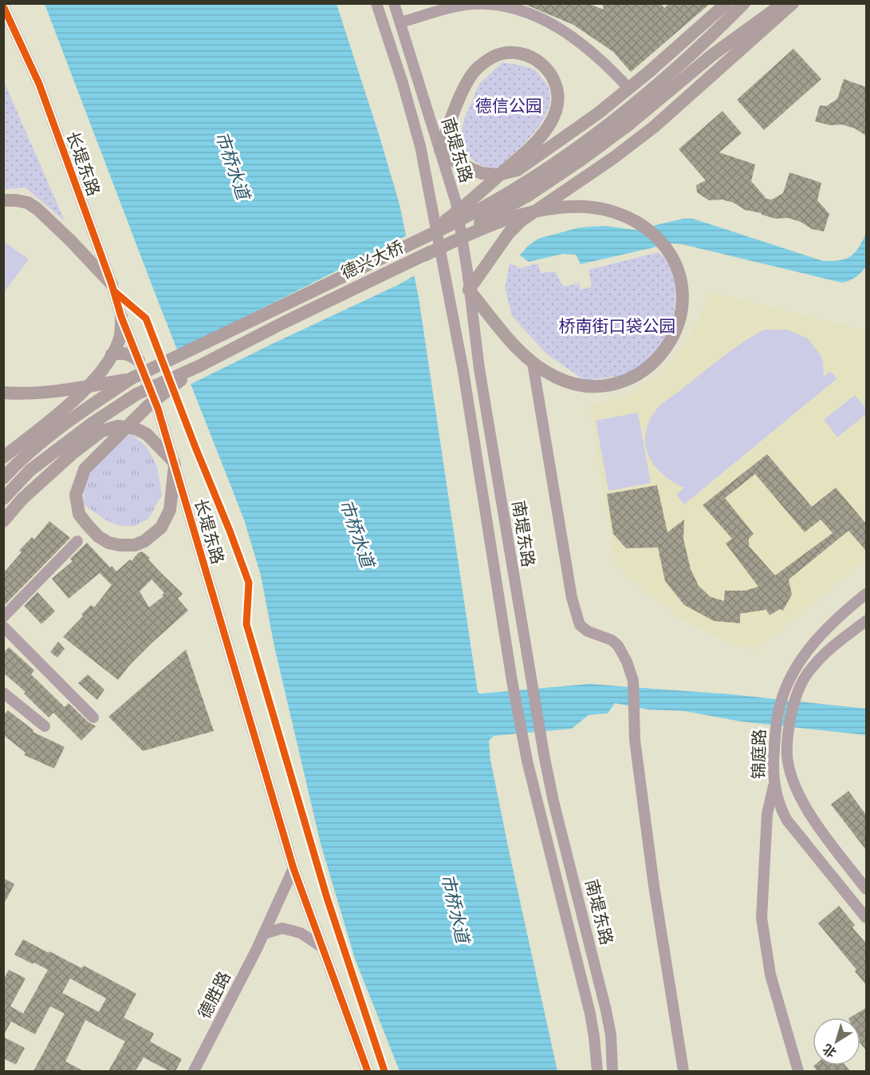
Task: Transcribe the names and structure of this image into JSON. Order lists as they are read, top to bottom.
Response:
{
  "streets": {
    "main road": ["德兴大桥"],
    "street": [
      "南堤东路",
      "长堤东路",
      "锦庭路",
      "德胜路"
    ]
  },
  "crossings": [
    ["长堤东路", "德胜路"]
  ],
  "water": ["市桥水道"],
  "parks": ["德信公园", "桥南街口袋公园"],
  "north": "bottom left"
}
